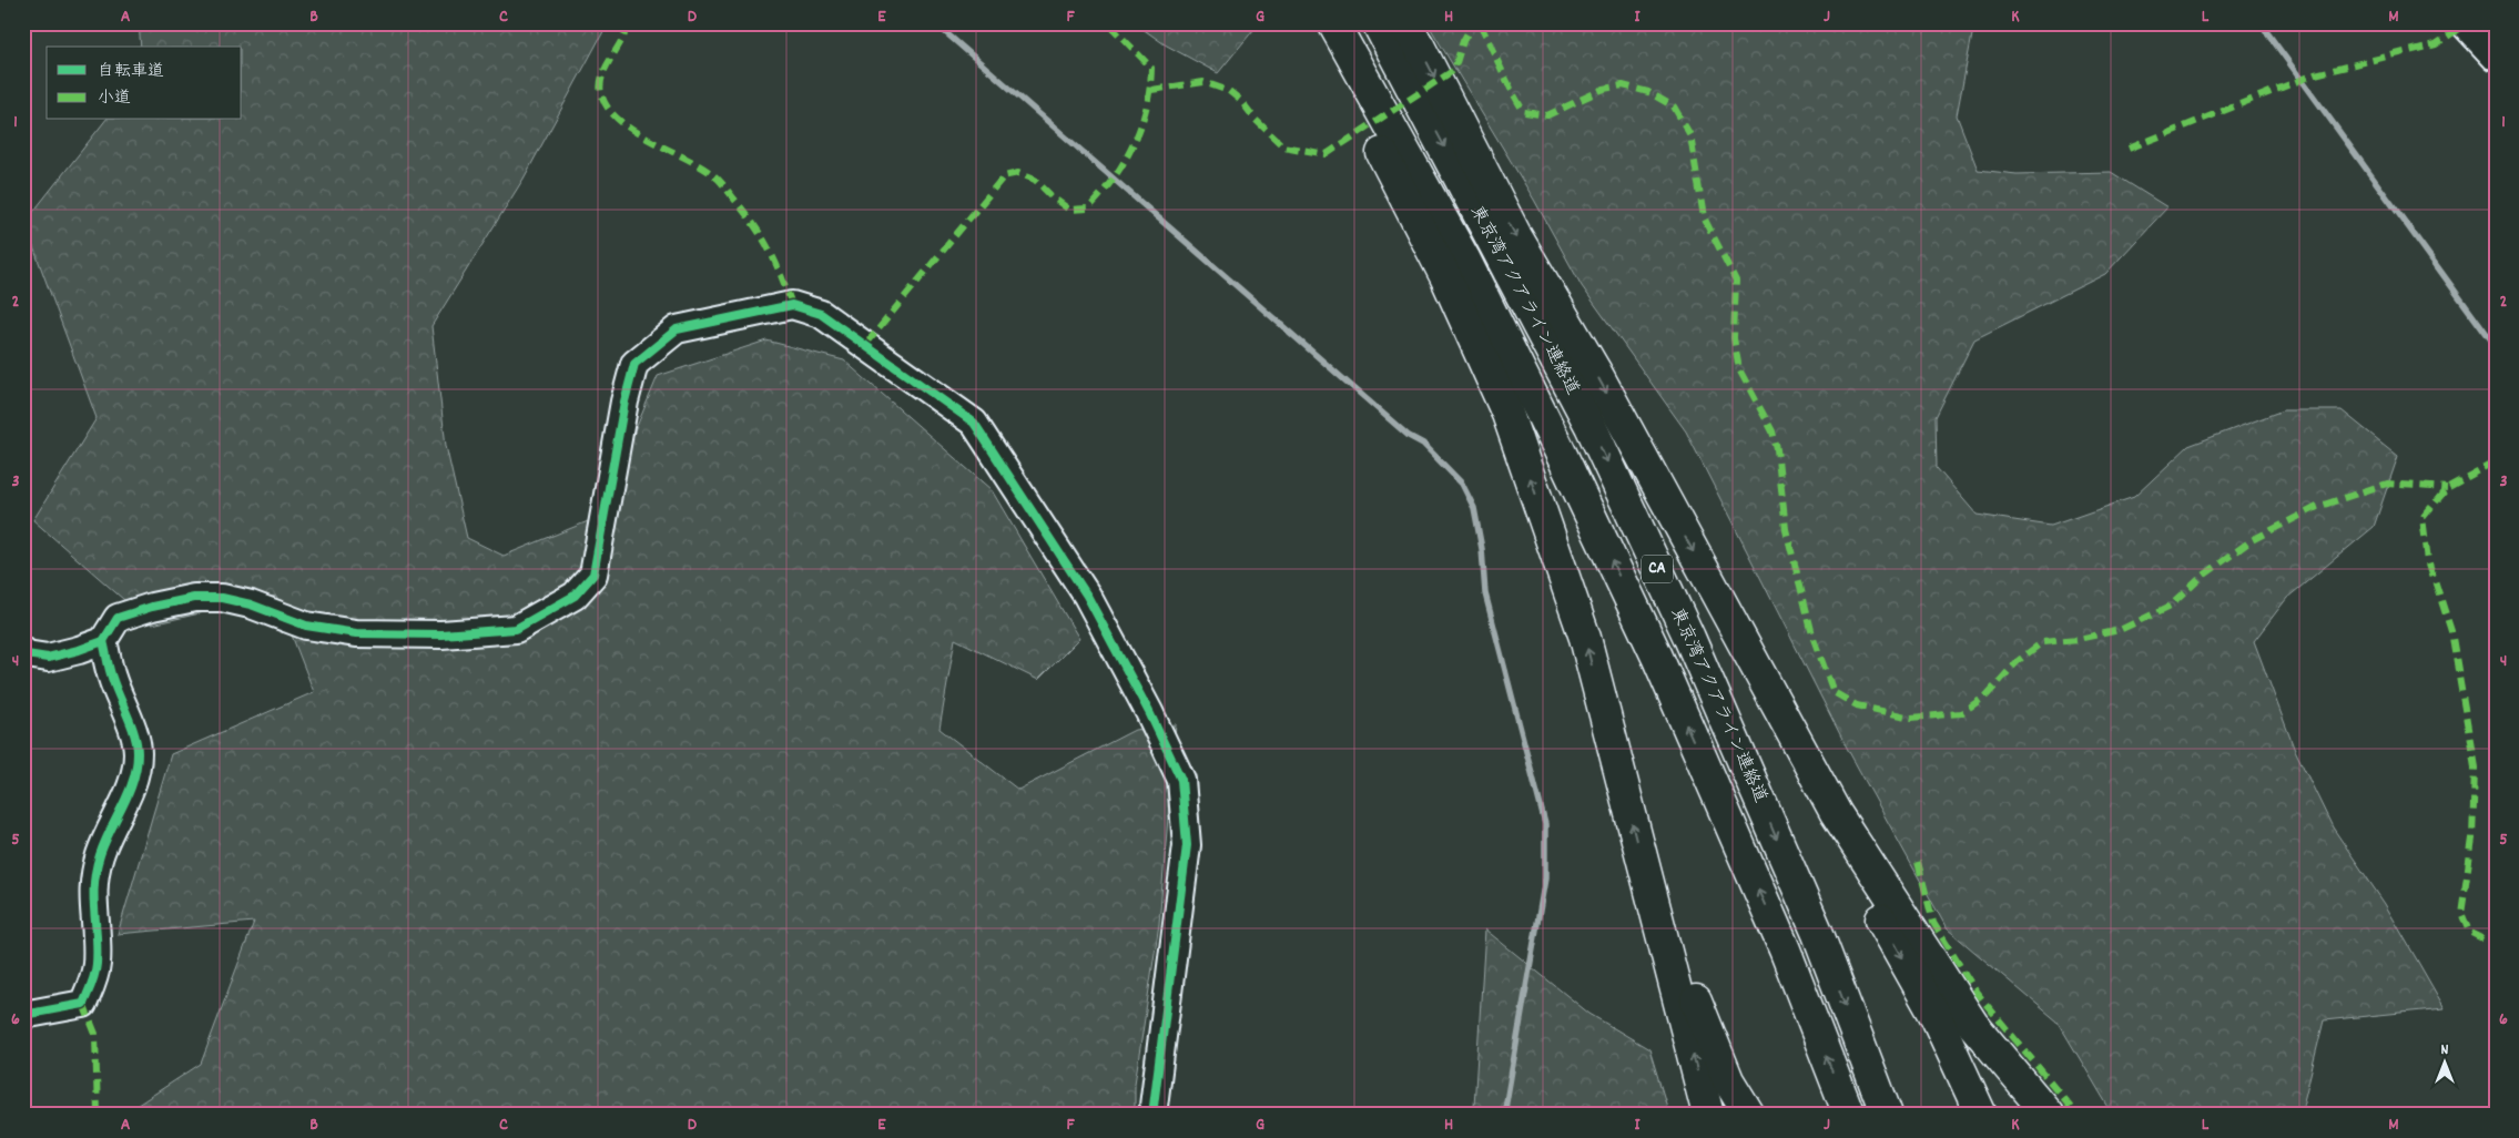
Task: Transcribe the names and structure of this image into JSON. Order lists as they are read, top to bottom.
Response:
{
  "streets": {
    "highway": ["東京湾アクアライン連絡道", "CA"]
  },
  "legend": ["自転車道", "小道"],
  "north": "top",
  "grid": {
    "columns": [
      "A",
      "B",
      "C",
      "D",
      "E",
      "F",
      "G",
      "H",
      "I",
      "J",
      "K",
      "L",
      "M"
    ],
    "rows": [
      "1",
      "2",
      "3",
      "4",
      "5",
      "6"
    ]
  }
}
